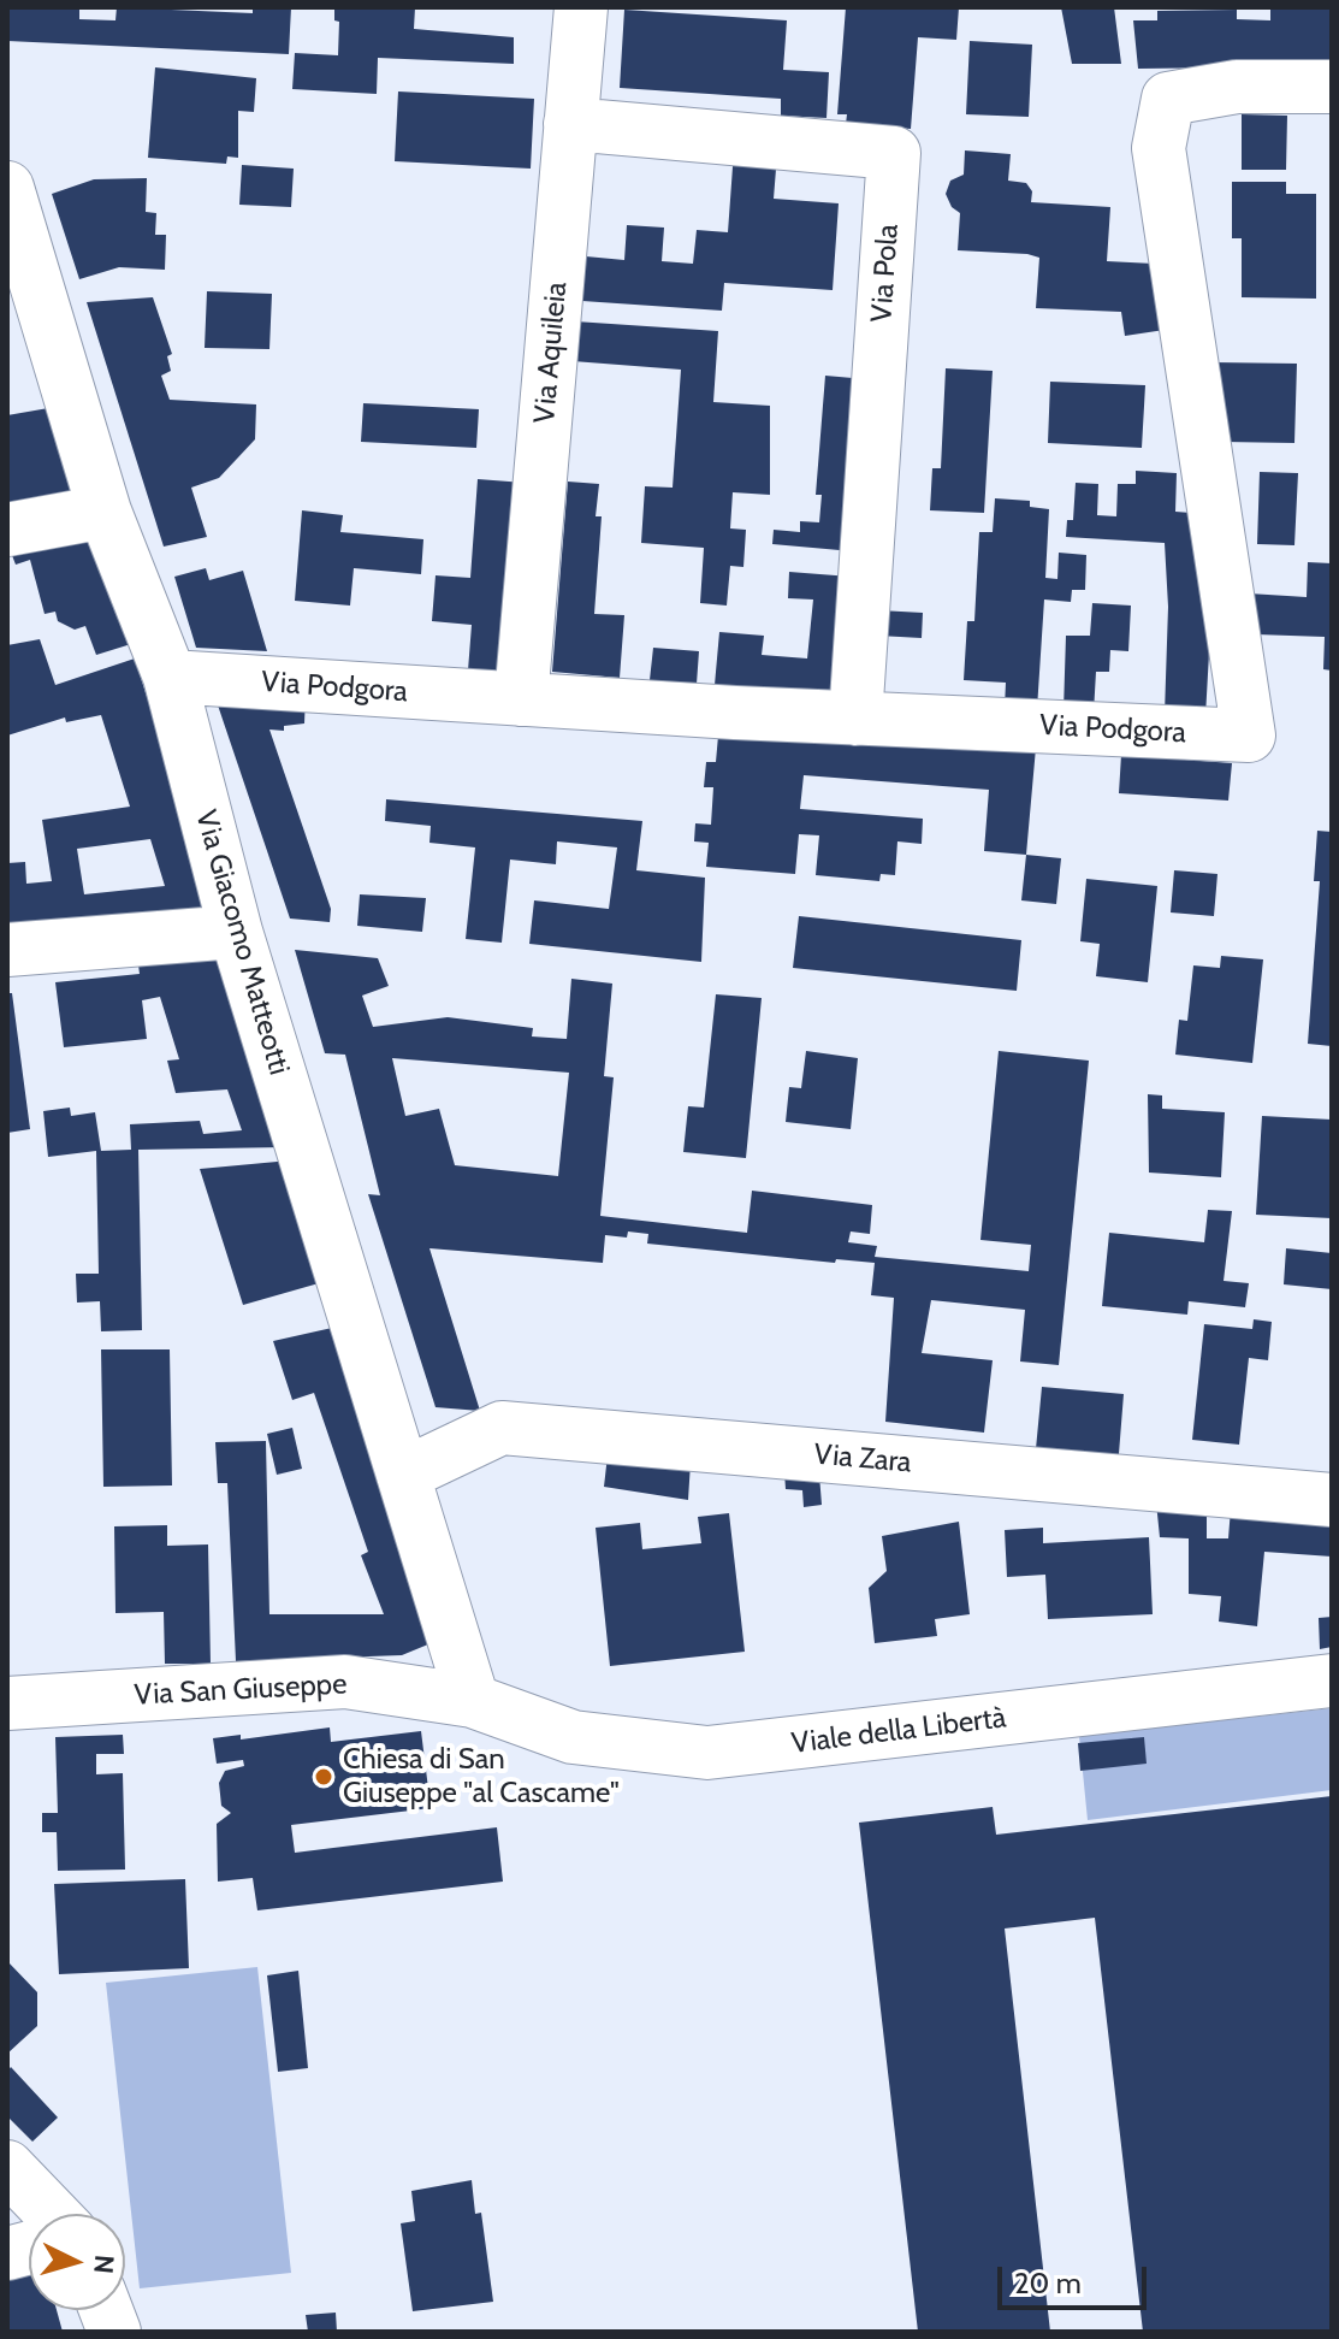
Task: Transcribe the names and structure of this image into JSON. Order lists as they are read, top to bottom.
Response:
{
  "streets": {
    "street": [
      "Via Pola",
      "Via Aquileia",
      "Via Podgora",
      "Via Giacomo Matteotti",
      "Via Zara",
      "Via San Giuseppe",
      "Viale della Libertà"
    ]
  },
  "crossings": [
    ["Via Pola", "Via Aquileia"],
    ["Via Pola", "Via Podgora"],
    ["Via Aquileia", "Via Podgora"],
    ["Via Podgora", "Via Giacomo Matteotti"],
    ["Via Giacomo Matteotti", "Via Zara"],
    ["Via Giacomo Matteotti", "Via San Giuseppe"],
    ["Via Giacomo Matteotti", "Viale della Libertà"],
    ["Via San Giuseppe", "Viale della Libertà"]
  ],
  "places": ["Chiesa di San Giuseppe \"al Cascame\""],
  "scale_bar": "20 m",
  "north": "right"
}
